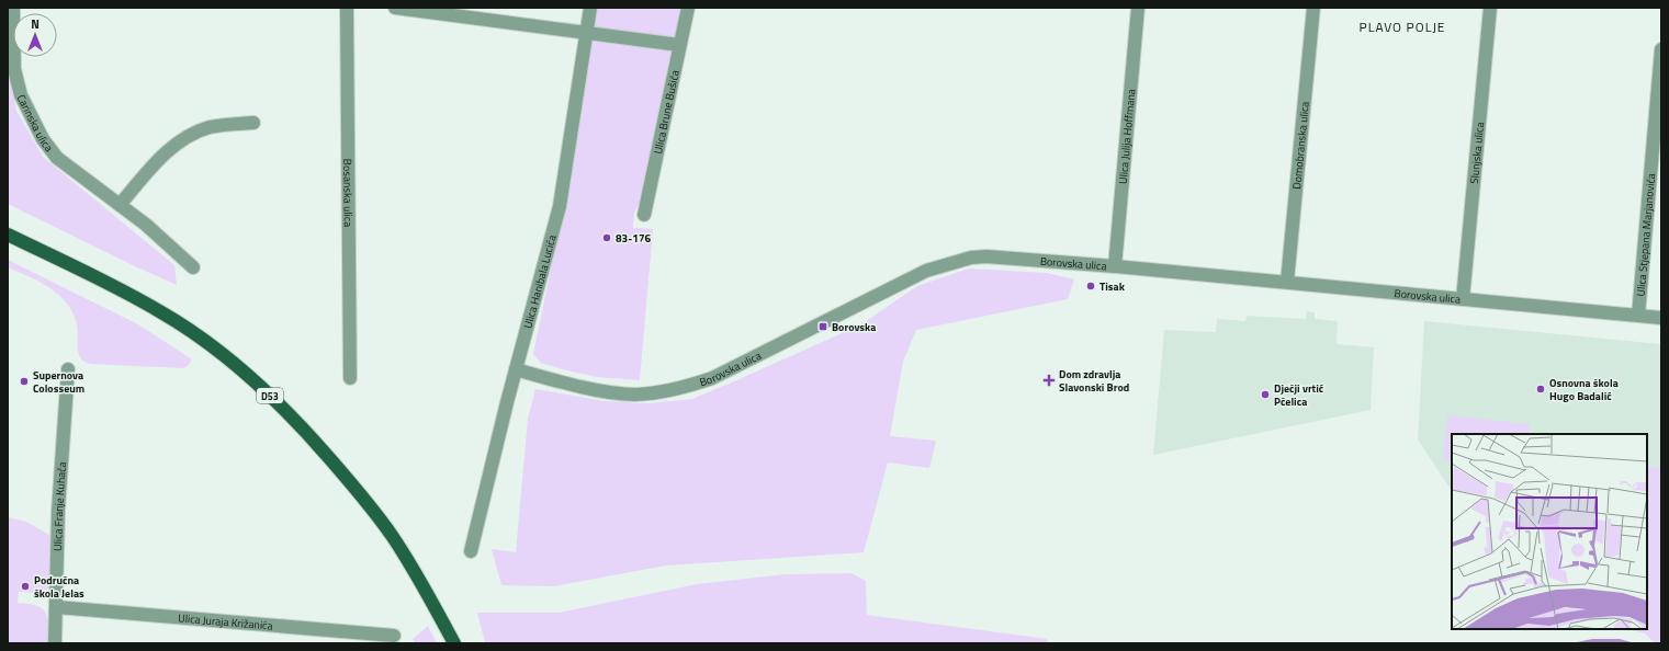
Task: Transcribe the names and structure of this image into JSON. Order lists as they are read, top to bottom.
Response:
{
  "streets": {
    "main road": ["D53"],
    "street": [
      "Ulica Brune Bušića",
      "Carinska ulica",
      "Ulica Julija Hoffmana",
      "Domobranska ulica",
      "Slunjska ulica",
      "Bosanska ulica",
      "Ulica Stjepana Marjanovića",
      "Borovska ulica",
      "Ulica Hanibala Lucića",
      "Ulica Franje Kuhača",
      "Ulica Juraja Križanića"
    ]
  },
  "crossings": [
    ["Ulica Julija Hoffmana", "Borovska ulica"],
    ["Domobranska ulica", "Borovska ulica"],
    ["Slunjska ulica", "Borovska ulica"],
    ["Ulica Stjepana Marjanovića", "Borovska ulica"],
    ["Borovska ulica", "Ulica Hanibala Lucića"],
    ["Ulica Franje Kuhača", "Ulica Juraja Križanića"]
  ],
  "districts": ["PLAVO POLJE"],
  "places": {
    "other": [
      "83-176",
      "Tisak",
      "Supernova Colosseum",
      "Osnovna škola Hugo Badalić",
      "Dječji vrtić Pčelica",
      "Područna škola Jelas"
    ],
    "transit": ["Borovska"],
    "health": ["Dom zdravlja Slavonski Brod"]
  },
  "north": "top"
}
